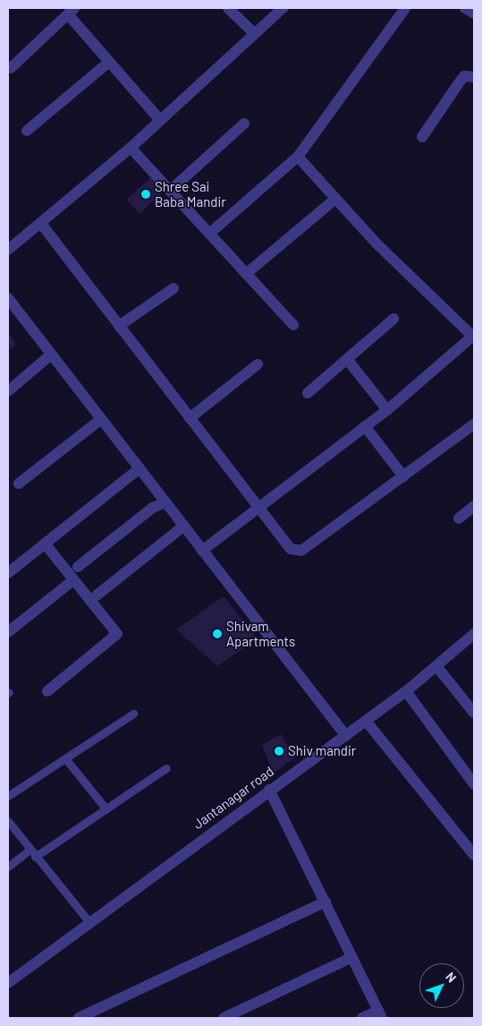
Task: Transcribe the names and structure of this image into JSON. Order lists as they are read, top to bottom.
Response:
{
  "streets": {
    "street": ["Jantanagar road"]
  },
  "places": ["Shree Sai Baba Mandir", "Shivam Apartments", "Shiv mandir"],
  "north": "top right"
}
